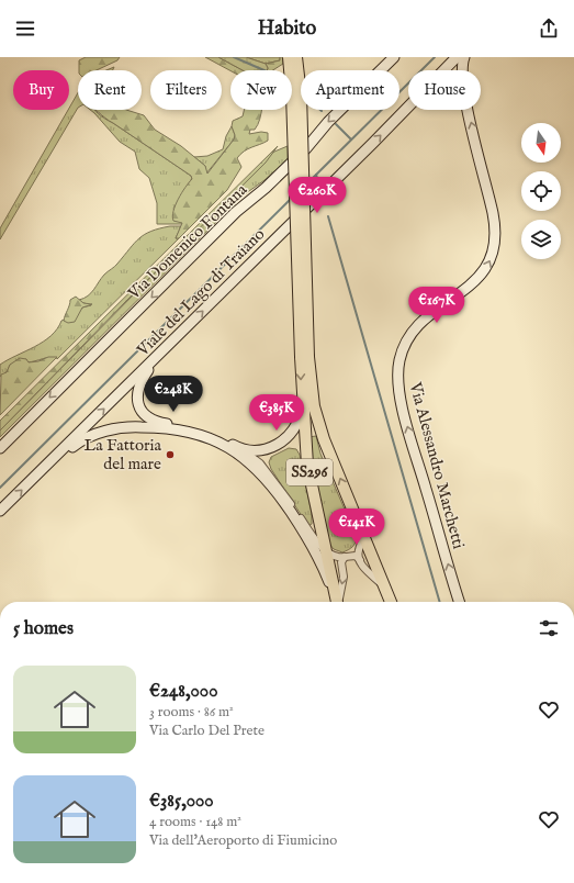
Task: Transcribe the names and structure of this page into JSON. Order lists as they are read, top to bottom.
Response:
{
  "streets": {
    "main road": ["SS296"],
    "street": ["Via Domenico Fontana", "Viale del Lago di Traiano", "Via Alessandro Marchetti"]
  },
  "one_way": ["Via Domenico Fontana", "Viale del Lago di Traiano", "Via Alessandro Marchetti"],
  "places": ["La Fattoria del mare"],
  "north": "bottom",
  "page": {
    "header": "Habito",
    "chip": [
      "Buy",
      "Rent",
      "Filters",
      "New",
      "Apartment",
      "House"
    ],
    "price": [
      "€260K",
      "€167K",
      "€248K",
      "€385K",
      "€141K"
    ],
    "heading": "5 homes",
    "list": [
      {
        "name": "€248,000",
        "note": "3 rooms · 86 m² · Via Carlo Del Prete"
      },
      {
        "name": "€385,000",
        "note": "4 rooms · 148 m² · Via dell'Aeroporto di Fiumicino"
      }
    ]
  }
}
